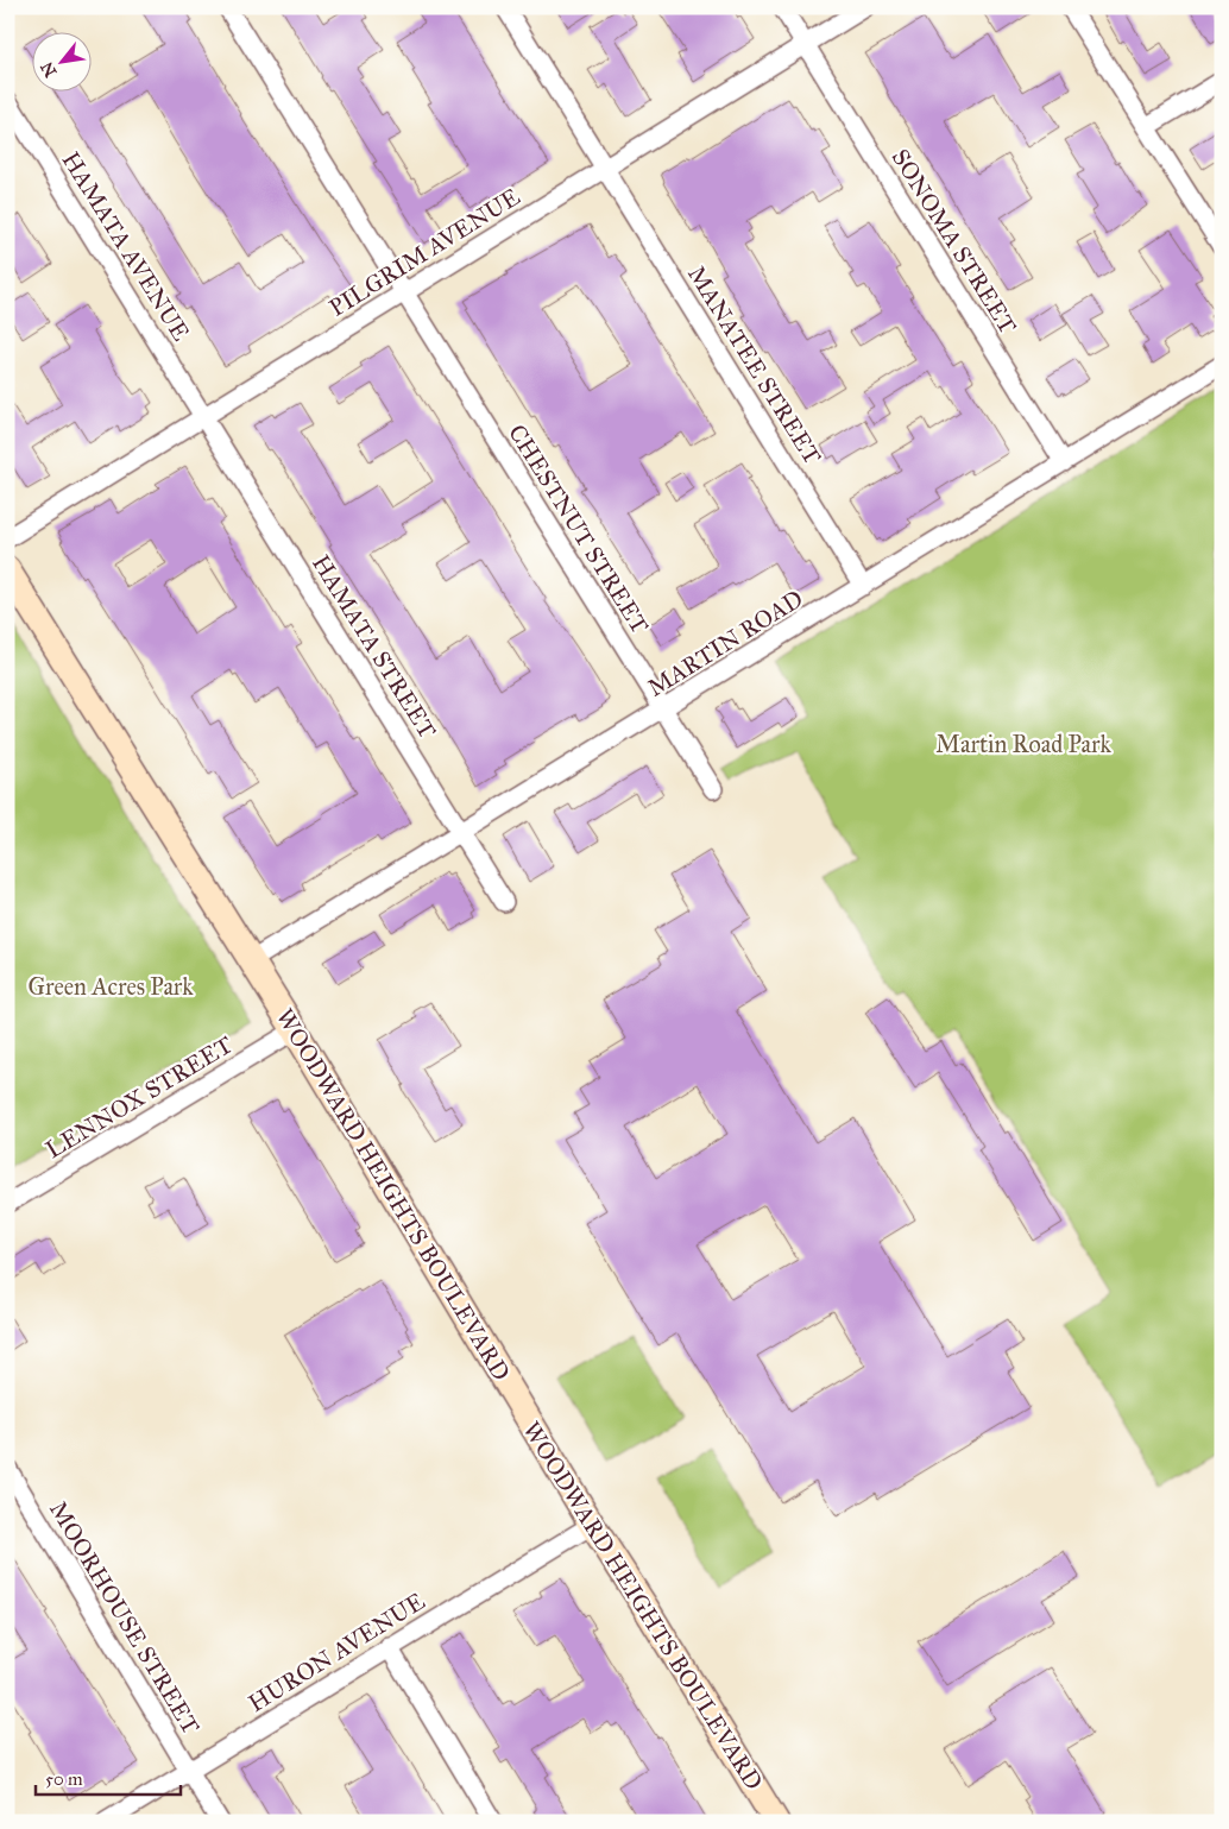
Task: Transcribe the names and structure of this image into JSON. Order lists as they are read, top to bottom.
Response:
{
  "streets": {
    "street": [
      "SONOMA STREET",
      "HAMATA AVENUE",
      "PILGRIM AVENUE",
      "MANATEE STREET",
      "CHESTNUT STREET",
      "MARTIN ROAD",
      "HAMATA STREET",
      "LENNOX STREET",
      "WOODWARD HEIGHTS BOULEVARD",
      "MOORHOUSE STREET",
      "HURON AVENUE"
    ]
  },
  "crossings": [
    ["SONOMA STREET", "PILGRIM AVENUE"],
    ["SONOMA STREET", "MARTIN ROAD"],
    ["HAMATA AVENUE", "PILGRIM AVENUE"],
    ["HAMATA AVENUE", "HAMATA STREET"],
    ["PILGRIM AVENUE", "MANATEE STREET"],
    ["PILGRIM AVENUE", "CHESTNUT STREET"],
    ["PILGRIM AVENUE", "HAMATA STREET"],
    ["MANATEE STREET", "MARTIN ROAD"],
    ["CHESTNUT STREET", "MARTIN ROAD"],
    ["MARTIN ROAD", "HAMATA STREET"],
    ["MARTIN ROAD", "WOODWARD HEIGHTS BOULEVARD"],
    ["LENNOX STREET", "WOODWARD HEIGHTS BOULEVARD"],
    ["WOODWARD HEIGHTS BOULEVARD", "HURON AVENUE"],
    ["MOORHOUSE STREET", "HURON AVENUE"]
  ],
  "parks": ["Martin Road Park", "Green Acres Park"],
  "scale_bar": "50 m",
  "north": "bottom left"
}
